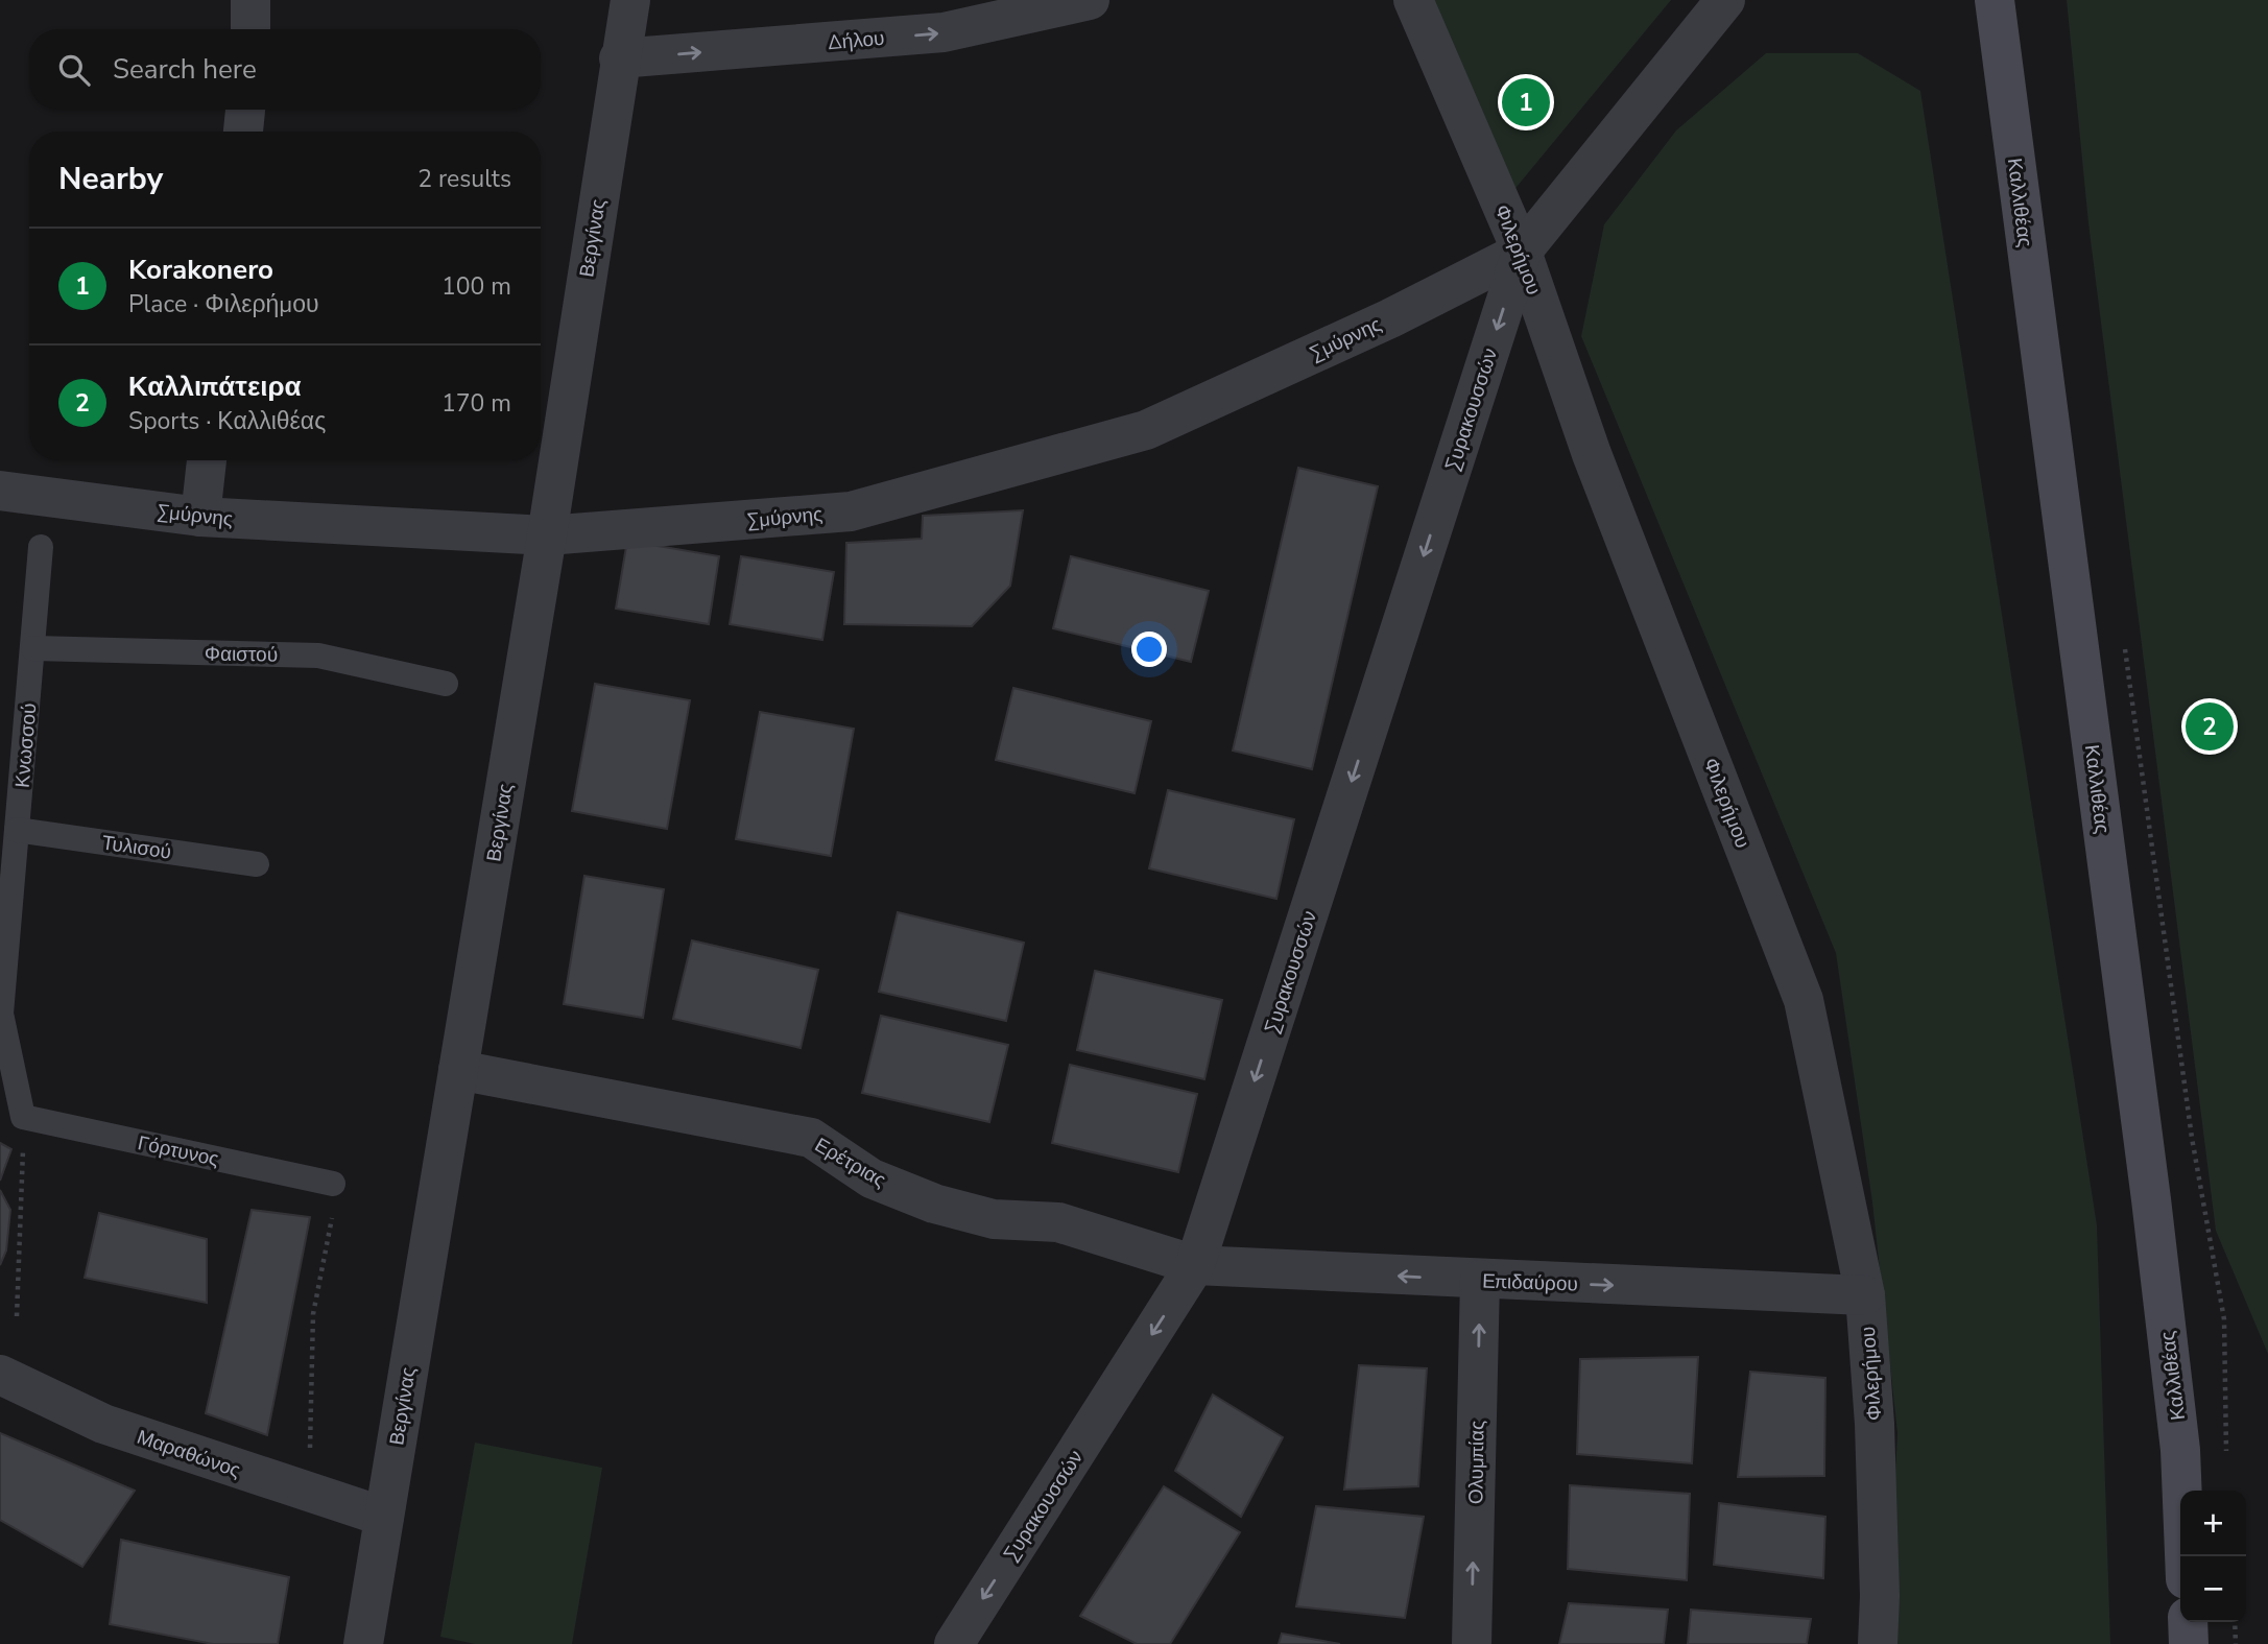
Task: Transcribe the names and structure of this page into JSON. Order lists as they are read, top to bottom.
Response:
{
  "streets": {
    "main road": ["Καλλιθέας"],
    "street": [
      "Δήλου",
      "Βεργίνας",
      "Φιλερήμου",
      "Σμύρνης",
      "Συρακουσσών",
      "Ερέτριας",
      "Επιδαύρου",
      "Μαραθώνος",
      "Ολυμπίας"
    ],
    "lane": [
      "Φαιστού",
      "Κνωσσού",
      "Τυλισού",
      "Γόρτυνος"
    ]
  },
  "crossings": [
    ["Δήλου", "Βεργίνας"],
    ["Βεργίνας", "Σμύρνης"],
    ["Βεργίνας", "Ερέτριας"],
    ["Βεργίνας", "Μαραθώνος"],
    ["Φιλερήμου", "Σμύρνης"],
    ["Φιλερήμου", "Συρακουσσών"],
    ["Φιλερήμου", "Επιδαύρου"],
    ["Σμύρνης", "Συρακουσσών"],
    ["Συρακουσσών", "Ερέτριας"],
    ["Συρακουσσών", "Επιδαύρου"],
    ["Φαιστού", "Κνωσσού"],
    ["Κνωσσού", "Τυλισού"],
    ["Κνωσσού", "Γόρτυνος"],
    ["Ερέτριας", "Επιδαύρου"],
    ["Επιδαύρου", "Ολυμπίας"]
  ],
  "one_way": ["Δήλου", "Συρακουσσών", "Ολυμπίας"],
  "page": {
    "search": "Search here",
    "pins": ["1", "2"],
    "heading": ["Nearby", "2 results"],
    "list": [
      {
        "mark": "1",
        "name": "Korakonero",
        "note": "Place · Φιλερήμου",
        "value": "100 m"
      },
      {
        "mark": "2",
        "name": "Καλλιπάτειρα",
        "note": "Sports · Καλλιθέας",
        "value": "170 m"
      }
    ],
    "map_buttons": ["+", "−"]
  }
}
